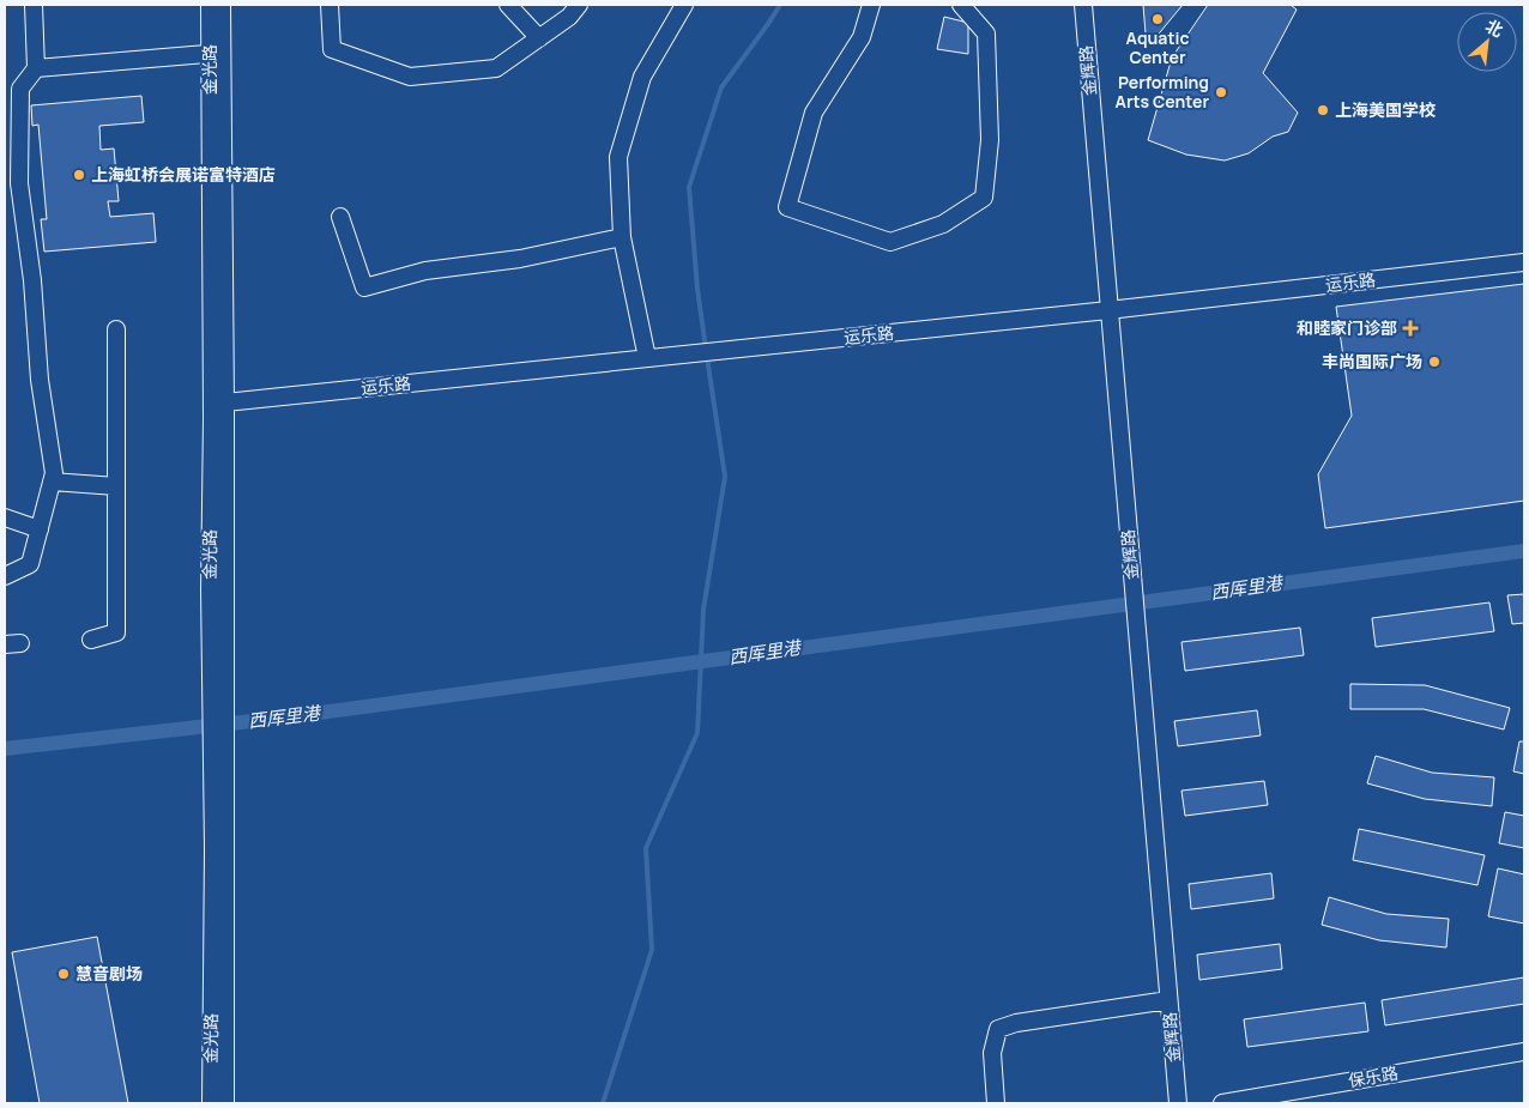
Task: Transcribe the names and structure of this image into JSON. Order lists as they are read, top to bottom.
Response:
{
  "streets": {
    "street": [
      "金光路",
      "金辉路",
      "运乐路",
      "保乐路"
    ]
  },
  "crossings": [
    ["金光路", "运乐路"],
    ["金辉路", "运乐路"]
  ],
  "water": ["西厍里港"],
  "places": {
    "other": [
      "Aquatic Center",
      "Performing Arts Center",
      "上海美国学校",
      "上海虹桥会展诺富特酒店",
      "丰尚国际广场",
      "慧音剧场"
    ],
    "health": ["和睦家门诊部"]
  },
  "north": "top right"
}
